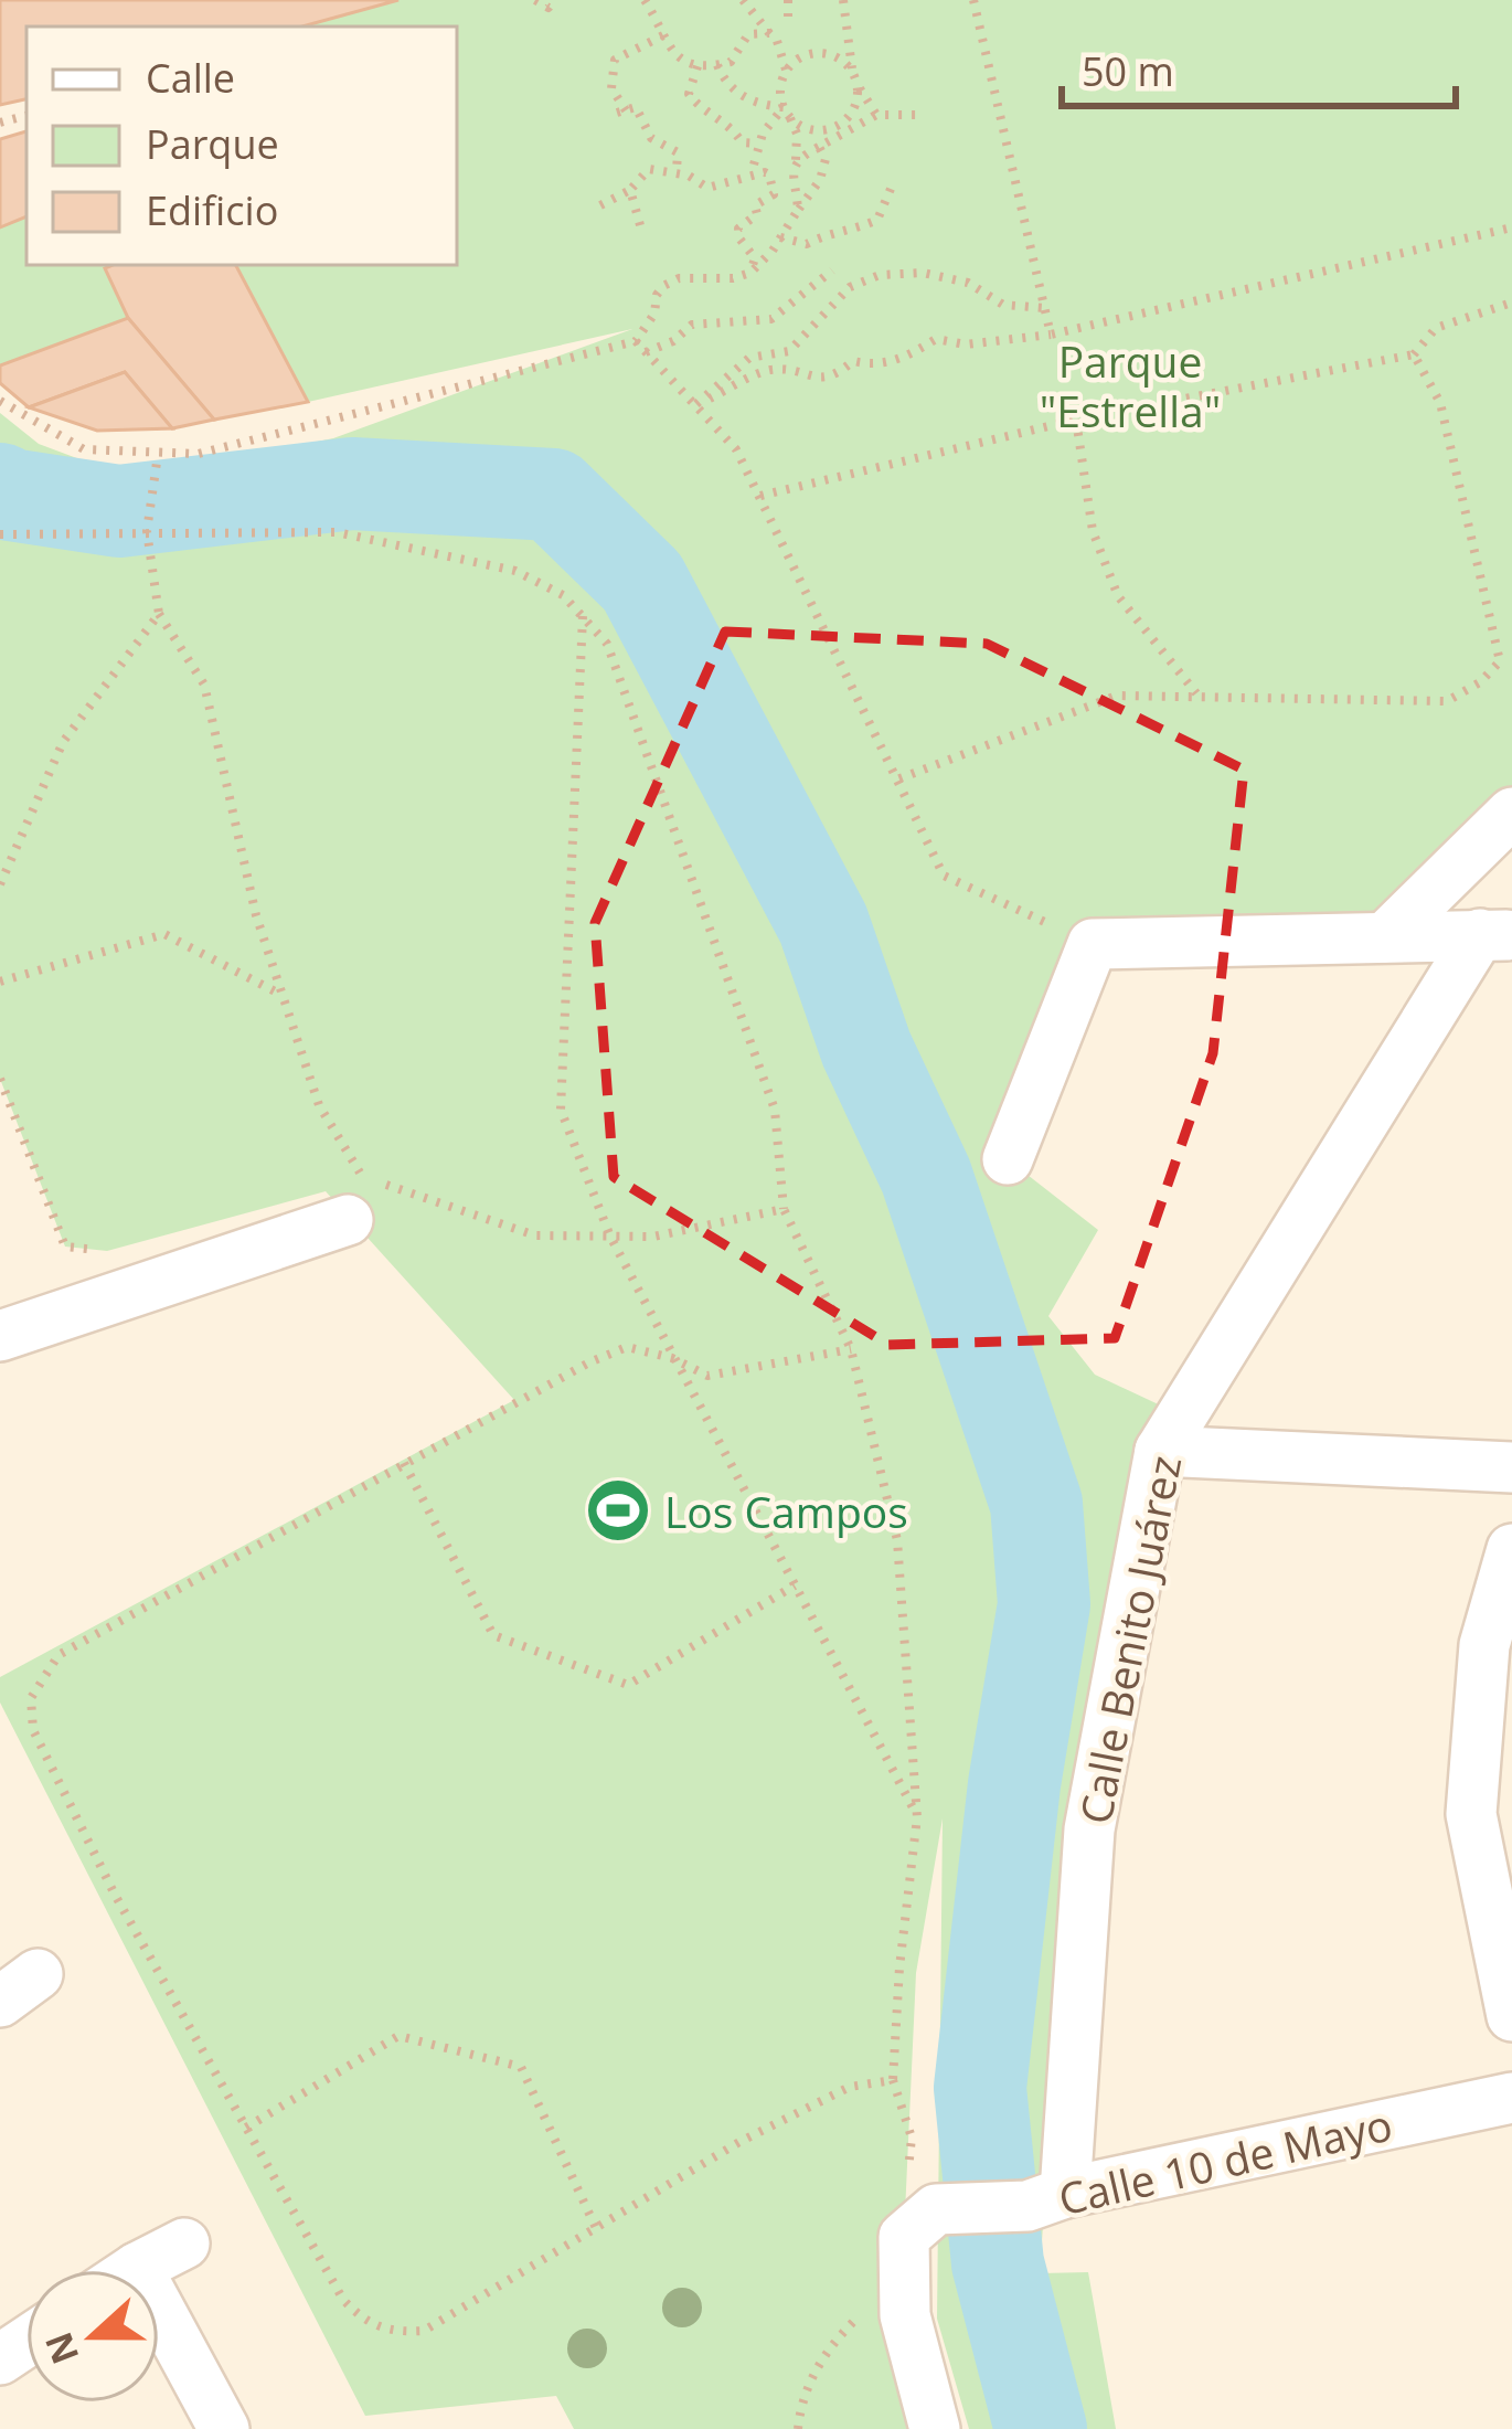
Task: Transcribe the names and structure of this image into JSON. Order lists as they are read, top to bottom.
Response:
{
  "streets": {
    "street": ["Calle Benito Juárez", "Calle 10 de Mayo"]
  },
  "crossings": [
    ["Calle Benito Juárez", "Calle 10 de Mayo"]
  ],
  "parks": ["Parque \"Estrella\""],
  "places": {
    "sports": ["Los Campos"]
  },
  "legend": ["Calle", "Parque", "Edificio"],
  "scale_bar": "50 m",
  "north": "left"
}
